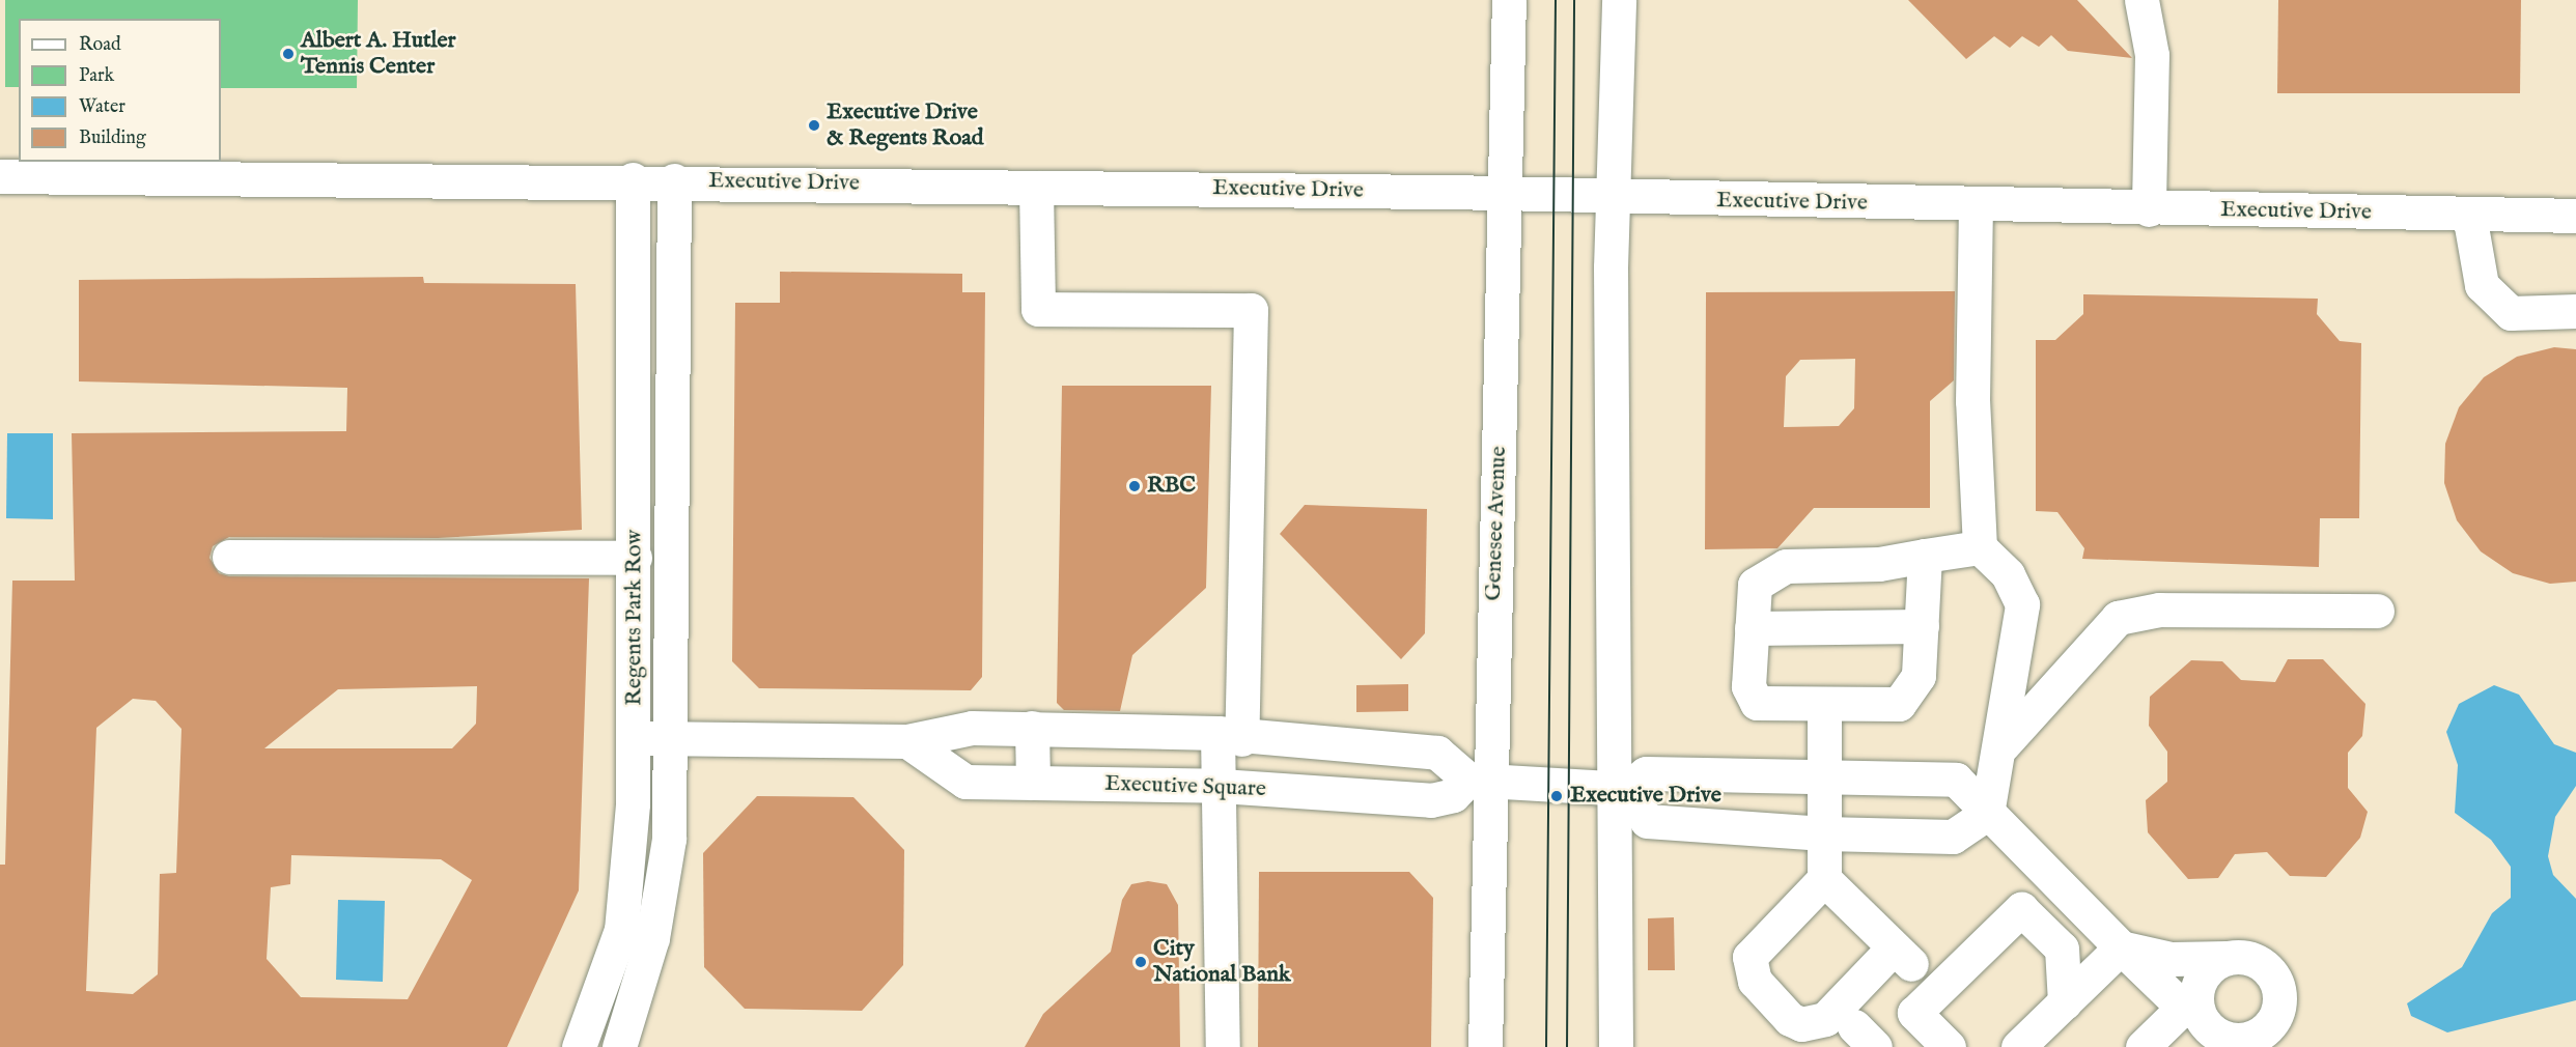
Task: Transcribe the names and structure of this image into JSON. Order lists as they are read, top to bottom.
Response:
{
  "streets": {
    "street": [
      "Executive Drive",
      "Genesee Avenue",
      "Regents Park Row",
      "Executive Square"
    ]
  },
  "crossings": [
    ["Executive Drive", "Genesee Avenue"],
    ["Executive Drive", "Regents Park Row"],
    ["Genesee Avenue", "Executive Square"],
    ["Regents Park Row", "Executive Square"]
  ],
  "places": [
    "Albert A. Hutler Tennis Center",
    "Executive Drive & Regents Road",
    "RBC",
    "Executive Drive",
    "City National Bank"
  ],
  "legend": [
    "Road",
    "Park",
    "Water",
    "Building"
  ]
}
